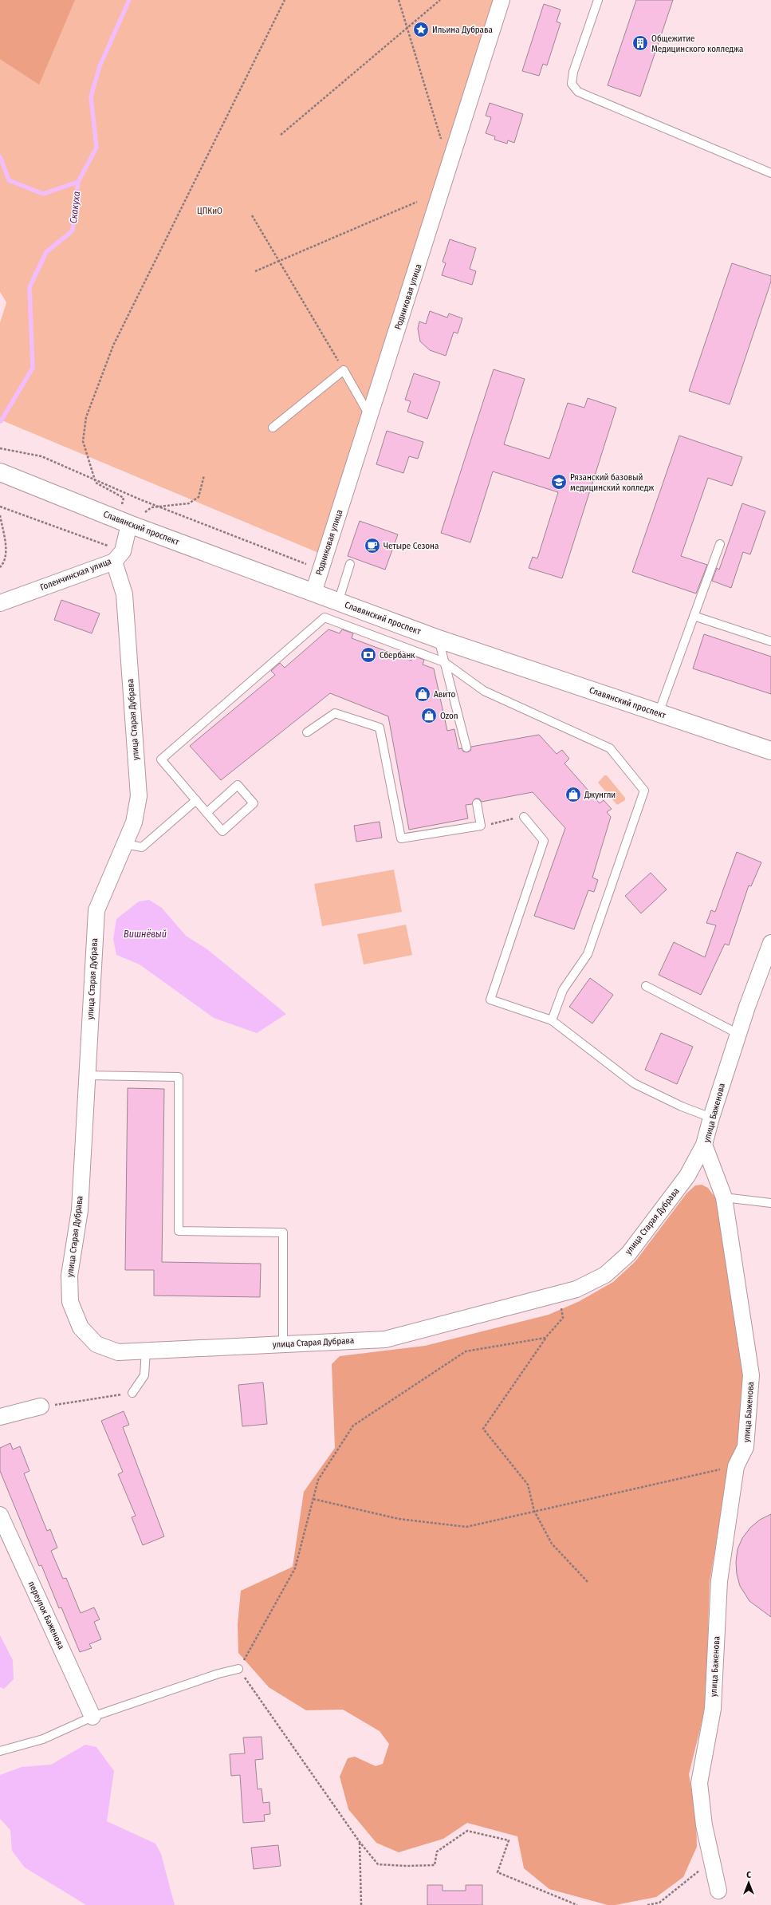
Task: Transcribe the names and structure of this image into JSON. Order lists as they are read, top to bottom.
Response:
{
  "streets": {
    "street": [
      "Родниковая улица",
      "Славянский проспект",
      "Голенчинская улица",
      "улица Старая Дубрава",
      "улица Баженова",
      "переулок Баженова"
    ]
  },
  "crossings": [
    ["Родниковая улица", "Славянский проспект"],
    ["Голенчинская улица", "улица Старая Дубрава"],
    ["улица Старая Дубрава", "улица Баженова"]
  ],
  "water": ["Скакуха", "Вишнёвый"],
  "parks": ["ЦПКиО"],
  "places": {
    "place": ["Ильина Дубрава"],
    "building": ["Общежитие Медицинского колледжа"],
    "school or university": ["Рязанский базовый медицинский колледж"],
    "cafe": ["Четыре Сезона"],
    "bank": ["Сбербанк"],
    "shop": ["Авито", "Ozon", "Джунгли"]
  },
  "north": "top"
}
